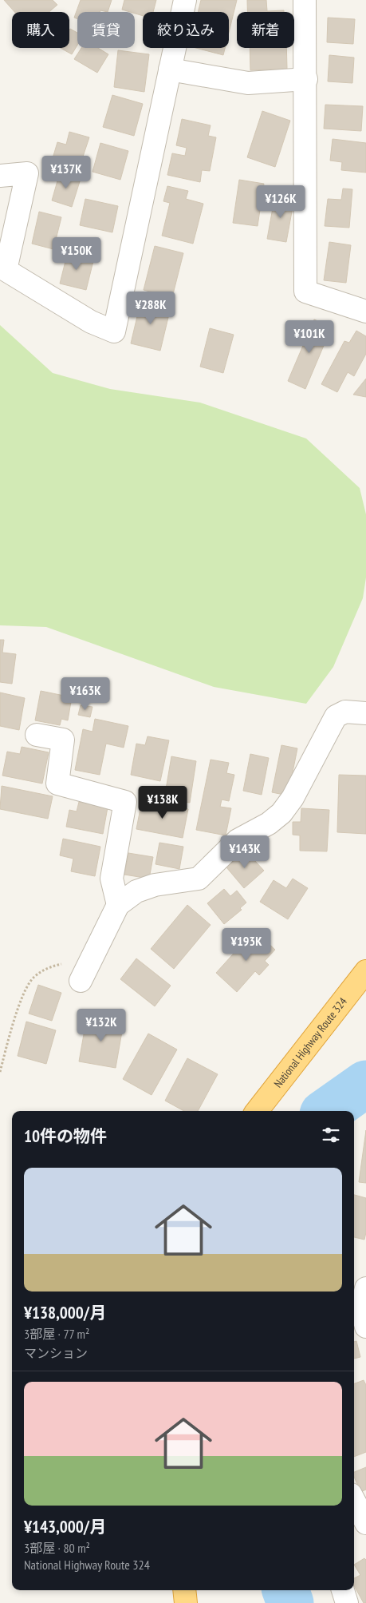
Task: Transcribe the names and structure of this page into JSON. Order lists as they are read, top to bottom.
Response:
{
  "streets": {
    "highway": ["National Highway Route 324"]
  },
  "page": {
    "chip": [
      "購入",
      "賃貸",
      "絞り込み",
      "新着"
    ],
    "price": [
      "¥137K",
      "¥126K",
      "¥150K",
      "¥288K",
      "¥101K",
      "¥163K",
      "¥138K",
      "¥143K",
      "¥193K",
      "¥132K"
    ],
    "heading": "10件の物件",
    "list": [
      {
        "name": "¥138,000/月",
        "note": "3部屋 · 77 m² · マンション"
      },
      {
        "name": "¥143,000/月",
        "note": "3部屋 · 80 m² · National Highway Route 324"
      }
    ]
  }
}
